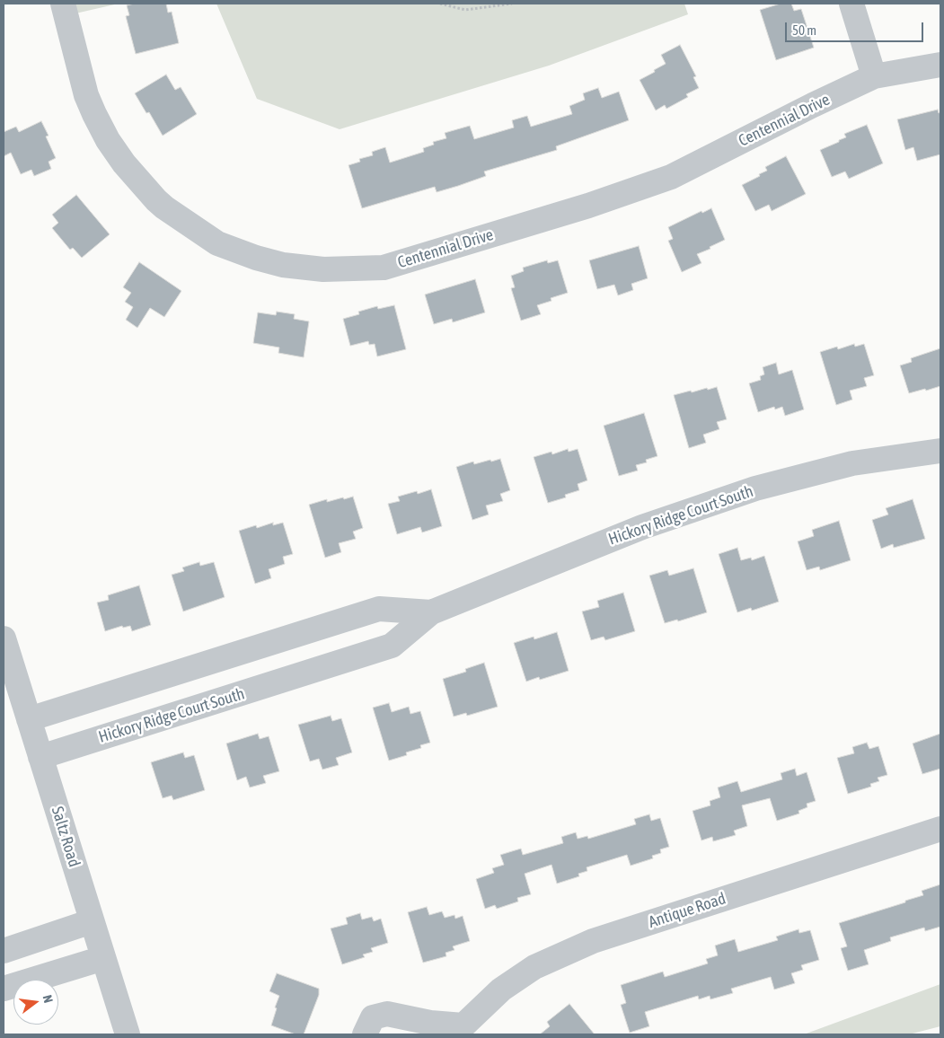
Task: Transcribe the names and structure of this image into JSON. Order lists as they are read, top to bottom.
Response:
{
  "streets": {
    "street": [
      "Centennial Drive",
      "Hickory Ridge Court South",
      "Saltz Road",
      "Antique Road"
    ]
  },
  "crossings": [
    ["Hickory Ridge Court South", "Saltz Road"]
  ],
  "scale_bar": "50 m",
  "north": "right"
}
